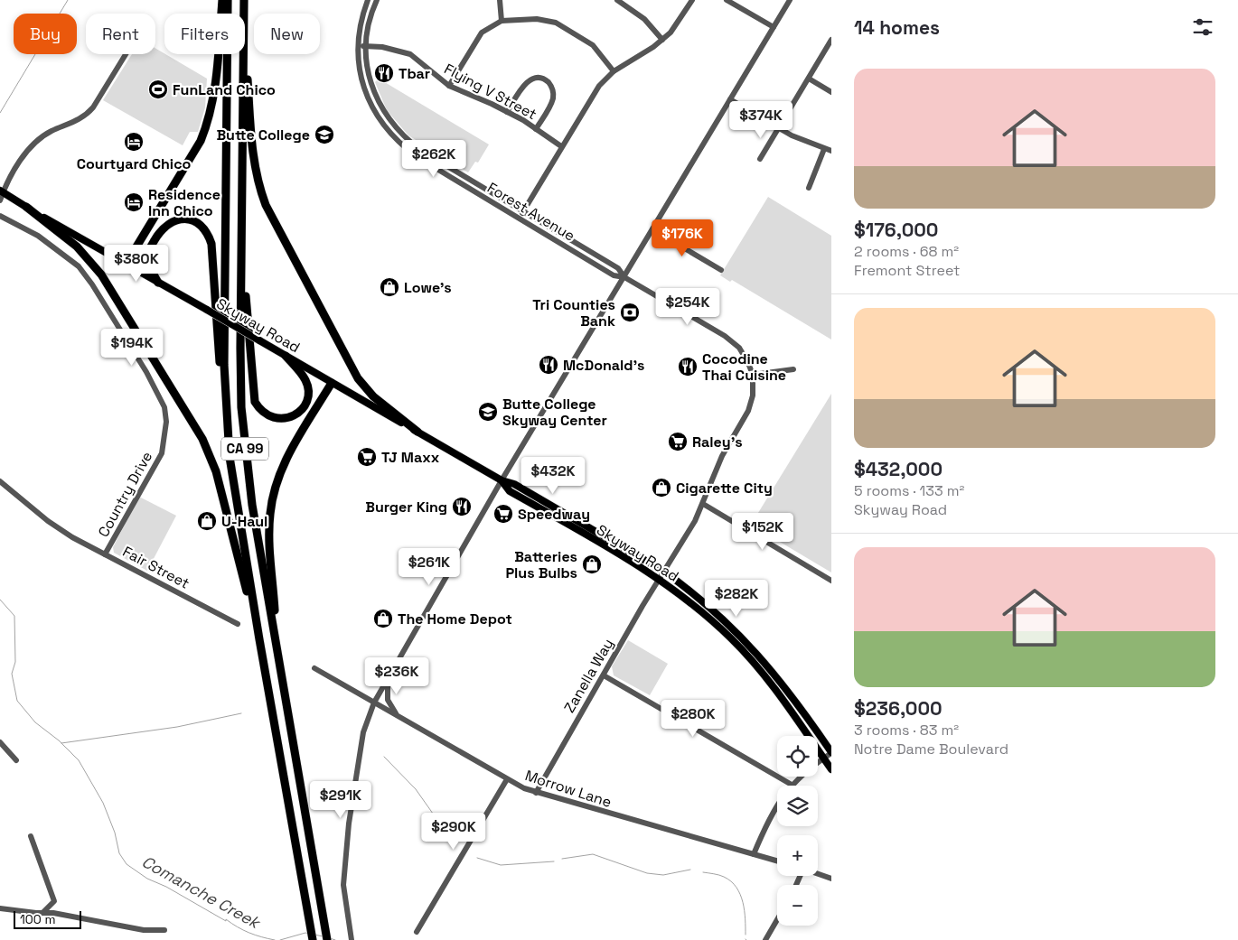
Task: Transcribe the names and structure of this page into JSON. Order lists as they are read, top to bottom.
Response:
{
  "streets": {
    "highway": ["CA 99"],
    "main road": ["Skyway Road"],
    "street": [
      "Flying V Street",
      "Forest Avenue",
      "Country Drive",
      "Fair Street",
      "Zanella Way",
      "Morrow Lane"
    ]
  },
  "crossings": [
    ["Flying V Street", "Forest Avenue"],
    ["Forest Avenue", "Skyway Road"],
    ["Forest Avenue", "Zanella Way"],
    ["Skyway Road", "Zanella Way"],
    ["Country Drive", "Fair Street"],
    ["Zanella Way", "Morrow Lane"]
  ],
  "water": ["Comanche Creek"],
  "places": {
    "restaurant": [
      "Tbar",
      "McDonald's",
      "Cocodine Thai Cuisine",
      "Burger King"
    ],
    "sports": ["FunLand Chico"],
    "school or university": ["Butte College", "Butte College Skyway Center"],
    "hotel": ["Courtyard Chico", "Residence Inn Chico"],
    "shop": [
      "Lowe's",
      "Cigarette City",
      "U-Haul",
      "Batteries Plus Bulbs",
      "The Home Depot"
    ],
    "bank": ["Tri Counties Bank"],
    "supermarket": ["Raley's", "TJ Maxx", "Speedway"]
  },
  "scale_bar": "100 m",
  "page": {
    "heading": "14 homes",
    "chip": [
      "Buy",
      "Rent",
      "Filters",
      "New"
    ],
    "list": [
      {
        "name": "$176,000",
        "note": "2 rooms · 68 m² · Fremont Street"
      },
      {
        "name": "$432,000",
        "note": "5 rooms · 133 m² · Skyway Road"
      },
      {
        "name": "$236,000",
        "note": "3 rooms · 83 m² · Notre Dame Boulevard"
      }
    ],
    "price": [
      "$374K",
      "$262K",
      "$176K",
      "$380K",
      "$254K",
      "$194K",
      "$432K",
      "$152K",
      "$261K",
      "$282K",
      "$236K",
      "$280K",
      "$291K",
      "$290K"
    ],
    "map_buttons": ["+", "−"],
    "scale": "100 m"
  }
}
